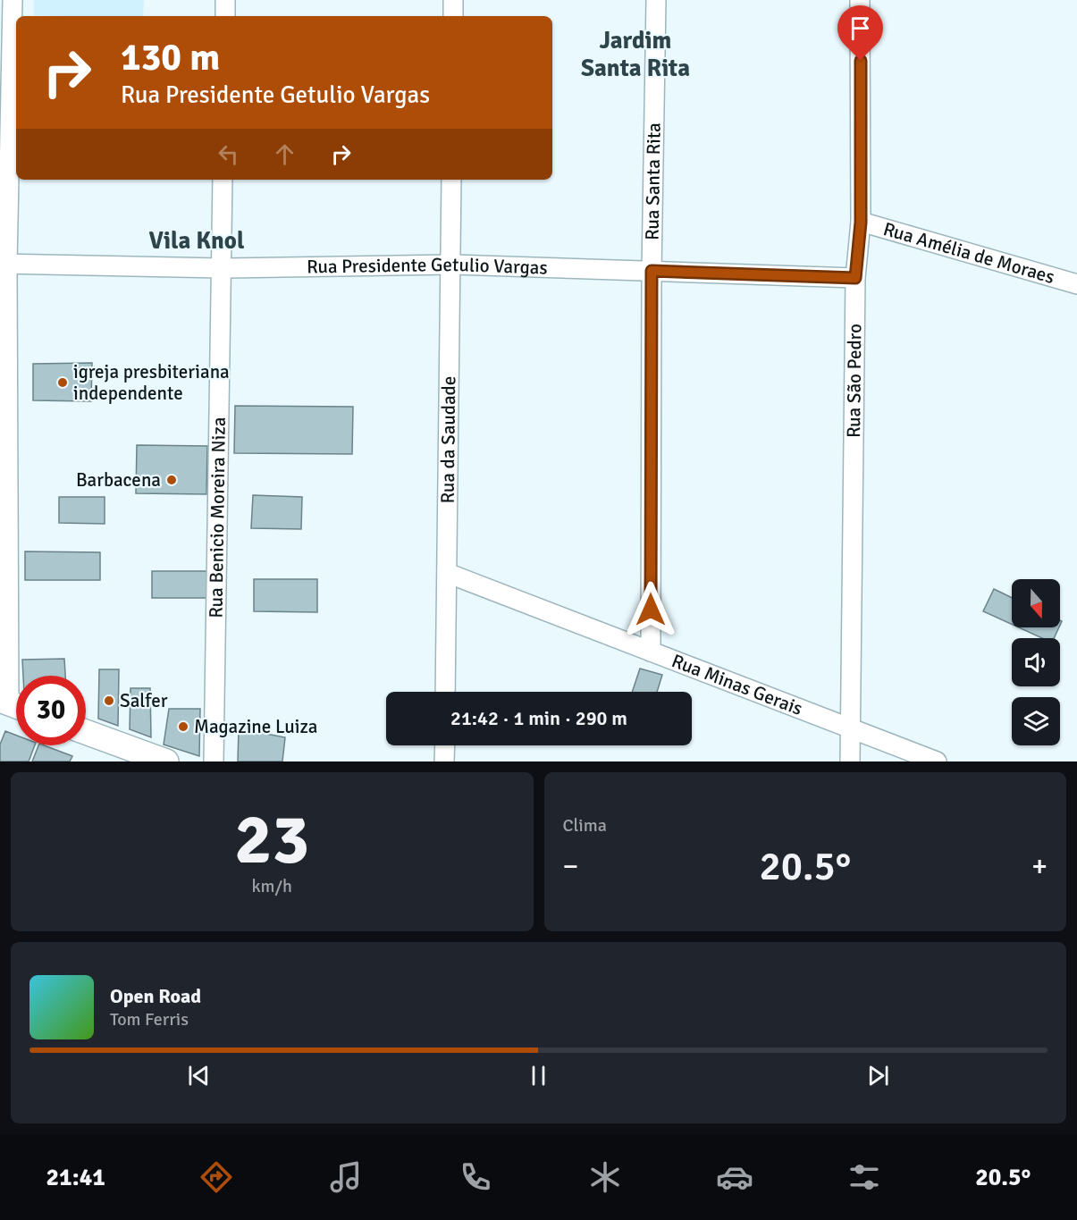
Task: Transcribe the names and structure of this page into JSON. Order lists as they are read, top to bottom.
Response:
{
  "streets": {
    "street": [
      "Rua Santa Rita",
      "Rua Amélia de Moraes",
      "Rua Presidente Getulio Vargas",
      "Rua São Pedro",
      "Rua da Saudade",
      "Rua Benicio Moreira Niza",
      "Rua Minas Gerais"
    ]
  },
  "crossings": [
    ["Rua Santa Rita", "Rua Presidente Getulio Vargas"],
    ["Rua Santa Rita", "Rua Minas Gerais"],
    ["Rua Amélia de Moraes", "Rua São Pedro"],
    ["Rua Presidente Getulio Vargas", "Rua São Pedro"],
    ["Rua Presidente Getulio Vargas", "Rua da Saudade"],
    ["Rua Presidente Getulio Vargas", "Rua Benicio Moreira Niza"],
    ["Rua São Pedro", "Rua Minas Gerais"],
    ["Rua da Saudade", "Rua Minas Gerais"]
  ],
  "districts": ["Jardim Santa Rita", "Vila Knol"],
  "places": [
    "igreja presbiteriana independente",
    "Barbacena",
    "Salfer",
    "Magazine Luiza"
  ],
  "north": "bottom",
  "page": {
    "turn": ["130 m", "Rua Presidente Getulio Vargas"],
    "limit": "30",
    "trip": "21:42 · 1 min · 290 m",
    "tile": [
      ["23", "km/h"],
      "Clima"
    ],
    "heat": ["−", "20.5°", "+"],
    "song": ["Open Road", "Tom Ferris"],
    "tabs": ["21:41", "20.5°"]
  }
}
